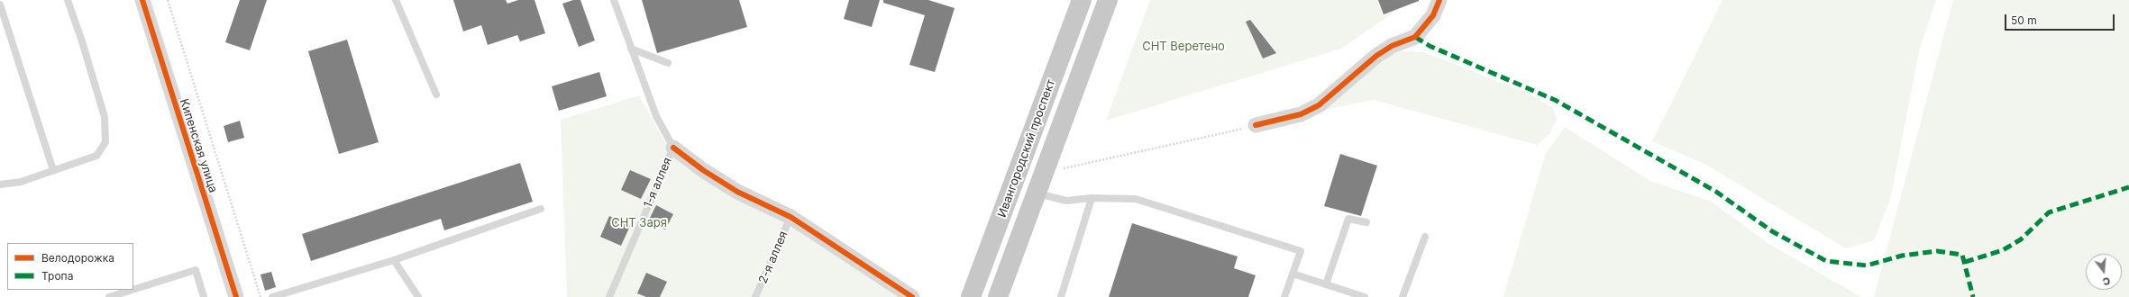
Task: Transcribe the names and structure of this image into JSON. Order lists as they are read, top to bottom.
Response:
{
  "streets": {
    "highway": ["Ивангородский проспект"],
    "street": ["Кипенская улица"],
    "lane": ["1-я аллея", "2-я аллея"]
  },
  "parks": ["СНТ Веретено", "СНТ Заря"],
  "legend": ["Велодорожка", "Тропа"],
  "scale_bar": "50 m",
  "north": "bottom"
}
